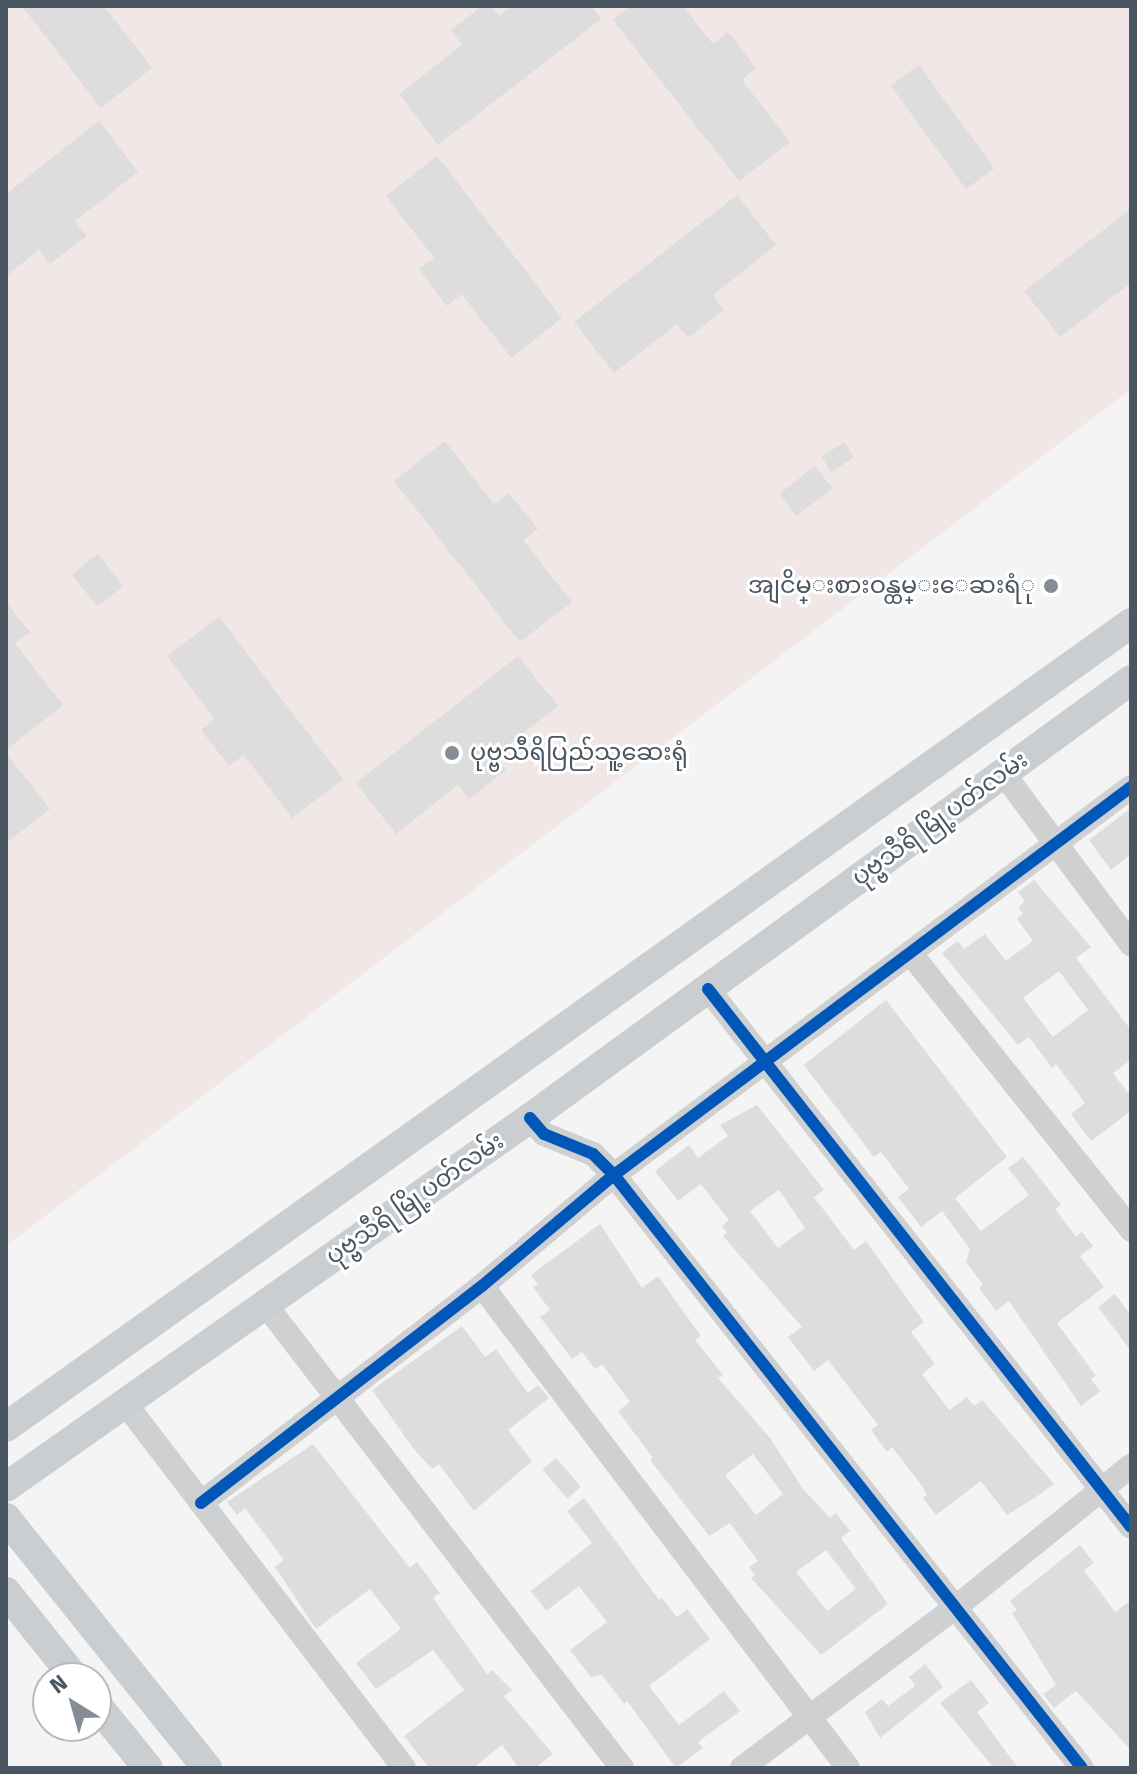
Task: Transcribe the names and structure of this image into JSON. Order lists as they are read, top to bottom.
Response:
{
  "streets": {
    "main road": ["ပုဗ္ဗသီရိ မြို့ပတ်လမ်း"]
  },
  "places": ["အျငိမ္းစားဝန္ထမ္းေဆးရံု", "ပုဗ္ဗသီရိပြည်သူ့ဆေးရုံ"],
  "north": "top left"
}
